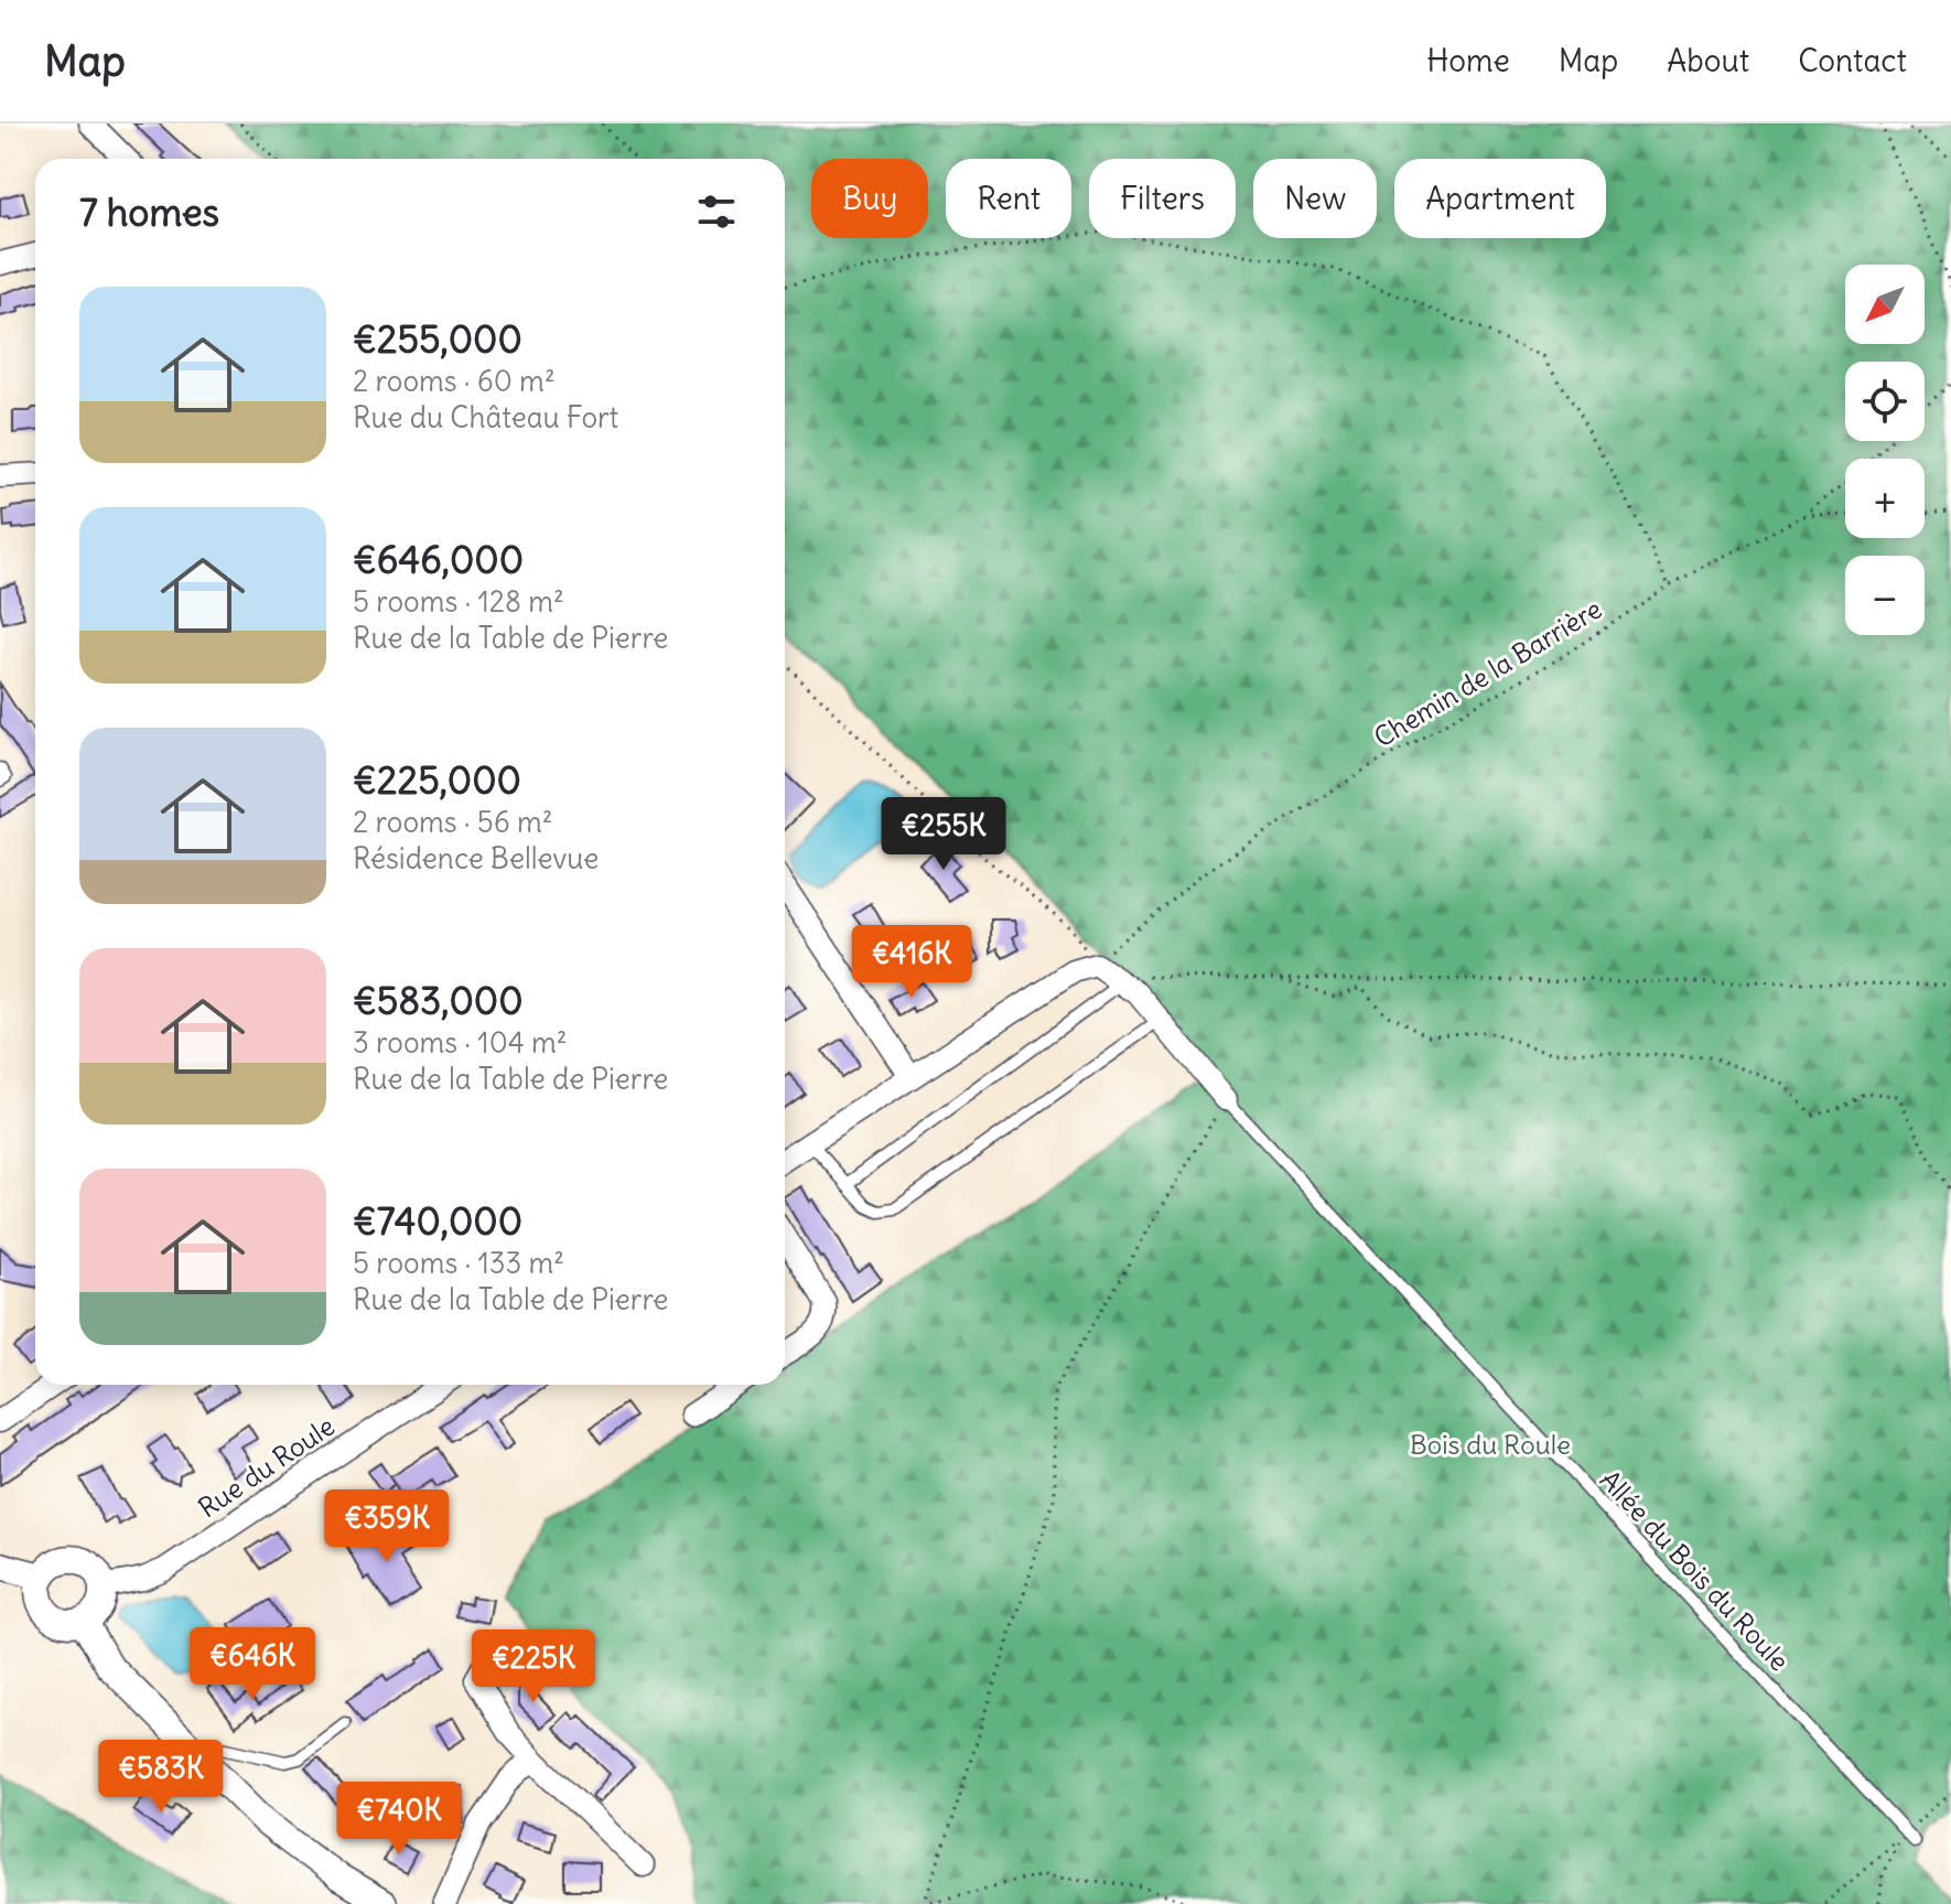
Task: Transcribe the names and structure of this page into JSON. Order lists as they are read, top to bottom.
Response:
{
  "streets": {
    "street": ["Rue du Roule"],
    "lane": ["Allée du Bois du Roule"],
    "path": ["Chemin de la Barrière"]
  },
  "parks": ["Bois du Roule"],
  "north": "bottom left",
  "page": {
    "header": "Map",
    "nav": [
      "Home",
      "Map",
      "About",
      "Contact"
    ],
    "chip": [
      "Buy",
      "Rent",
      "Filters",
      "New",
      "Apartment"
    ],
    "heading": "7 homes",
    "map_buttons": ["+", "−"],
    "list": [
      {
        "name": "€255,000",
        "note": "2 rooms · 60 m² · Rue du Château Fort"
      },
      {
        "name": "€646,000",
        "note": "5 rooms · 128 m² · Rue de la Table de Pierre"
      },
      {
        "name": "€225,000",
        "note": "2 rooms · 56 m² · Résidence Bellevue"
      },
      {
        "name": "€583,000",
        "note": "3 rooms · 104 m² · Rue de la Table de Pierre"
      },
      {
        "name": "€740,000",
        "note": "5 rooms · 133 m² · Rue de la Table de Pierre"
      }
    ],
    "price": [
      "€255K",
      "€416K",
      "€359K",
      "€646K",
      "€225K",
      "€583K",
      "€740K"
    ]
  }
}
